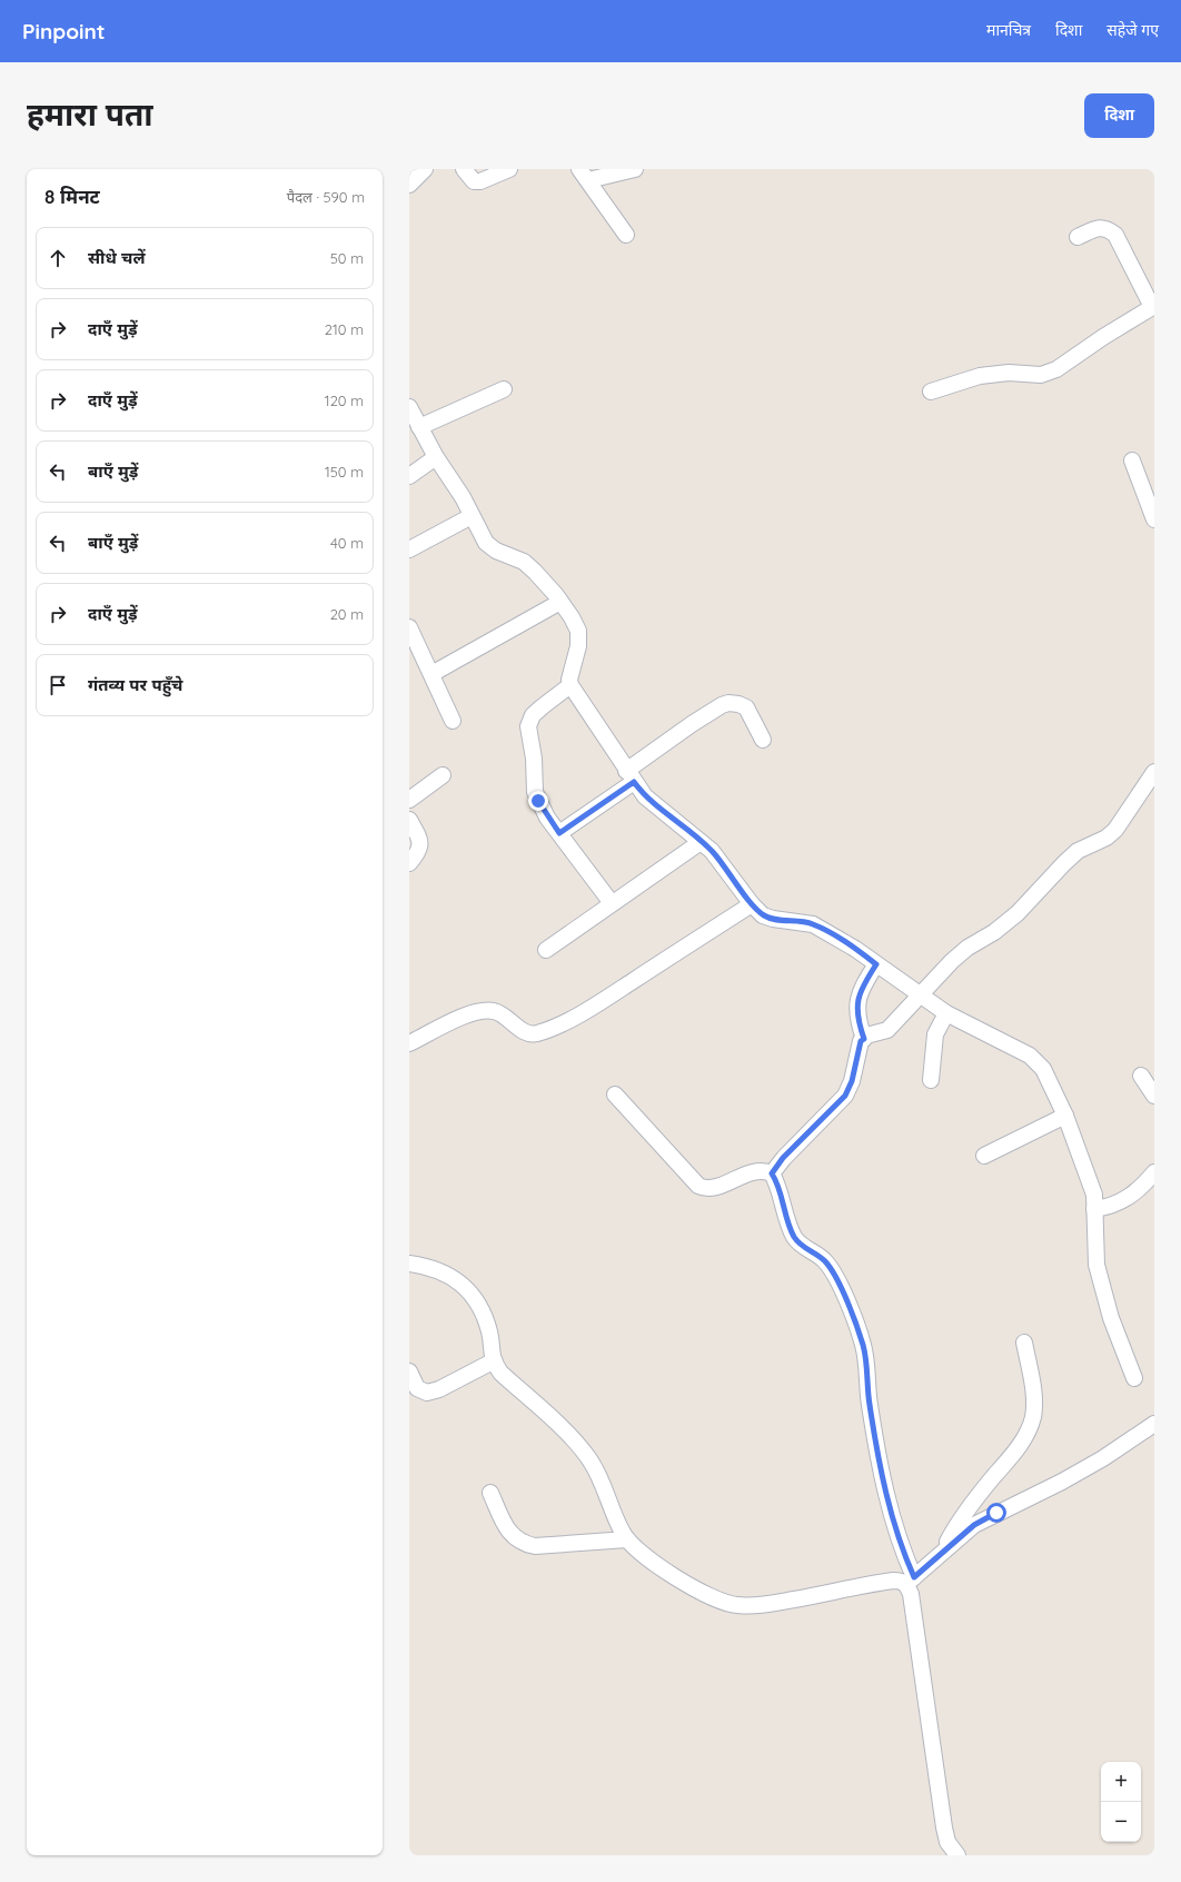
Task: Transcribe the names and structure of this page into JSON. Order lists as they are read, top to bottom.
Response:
{
  "page": {
    "header": "Pinpoint",
    "nav": ["मानचित्र", "दिशा", "सहेजे गए"],
    "buttons": "दिशा",
    "title": "हमारा पता",
    "heading": ["8 मिनट", "पैदल · 590 m"],
    "list": [
      ["सीधे चलें", "50 m"],
      ["दाएँ मुड़ें", "210 m"],
      ["दाएँ मुड़ें", "120 m"],
      ["बाएँ मुड़ें", "150 m"],
      ["बाएँ मुड़ें", "40 m"],
      ["दाएँ मुड़ें", "20 m"],
      "गंतव्य पर पहुँचे"
    ],
    "map_buttons": ["+", "−"]
  }
}
